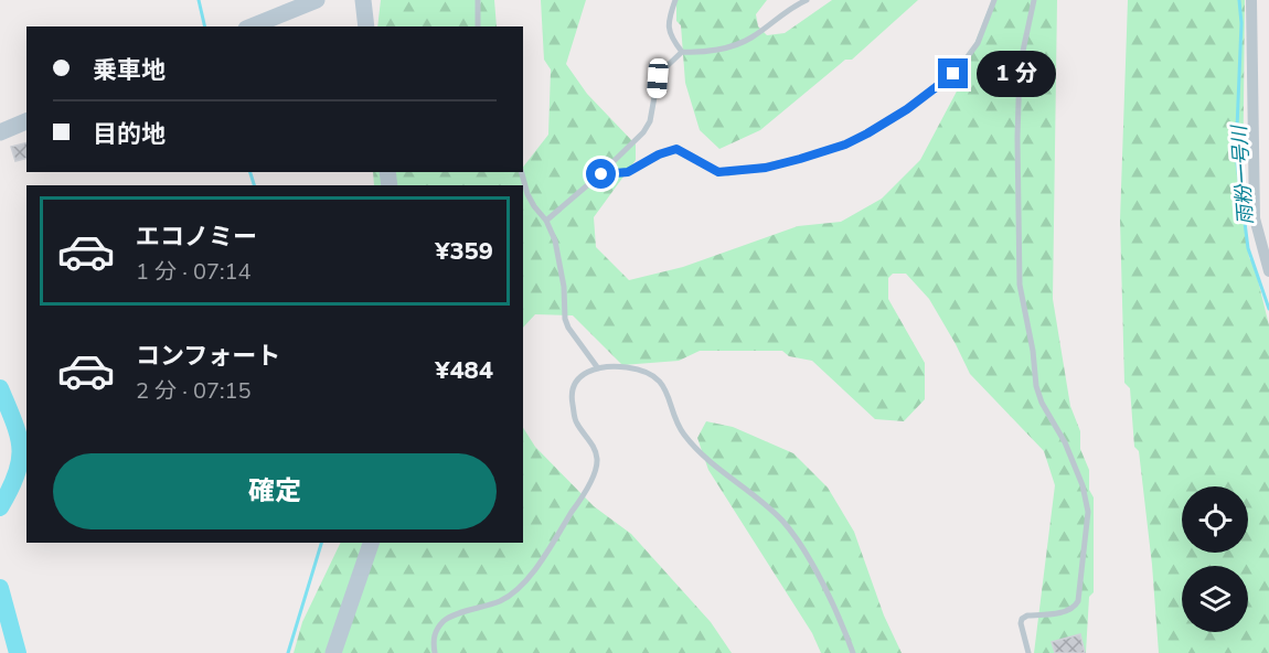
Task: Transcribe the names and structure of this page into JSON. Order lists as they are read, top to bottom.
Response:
{
  "water": ["雨粉一号川"],
  "page": {
    "banner": ["乗車地", "目的地"],
    "bubble": "1 分",
    "list": [
      {
        "name": "エコノミー",
        "note": "1 分 · 07:14",
        "value": "¥359"
      },
      {
        "name": "コンフォート",
        "note": "2 分 · 07:15",
        "value": "¥484"
      }
    ],
    "buttons": "確定"
  }
}
